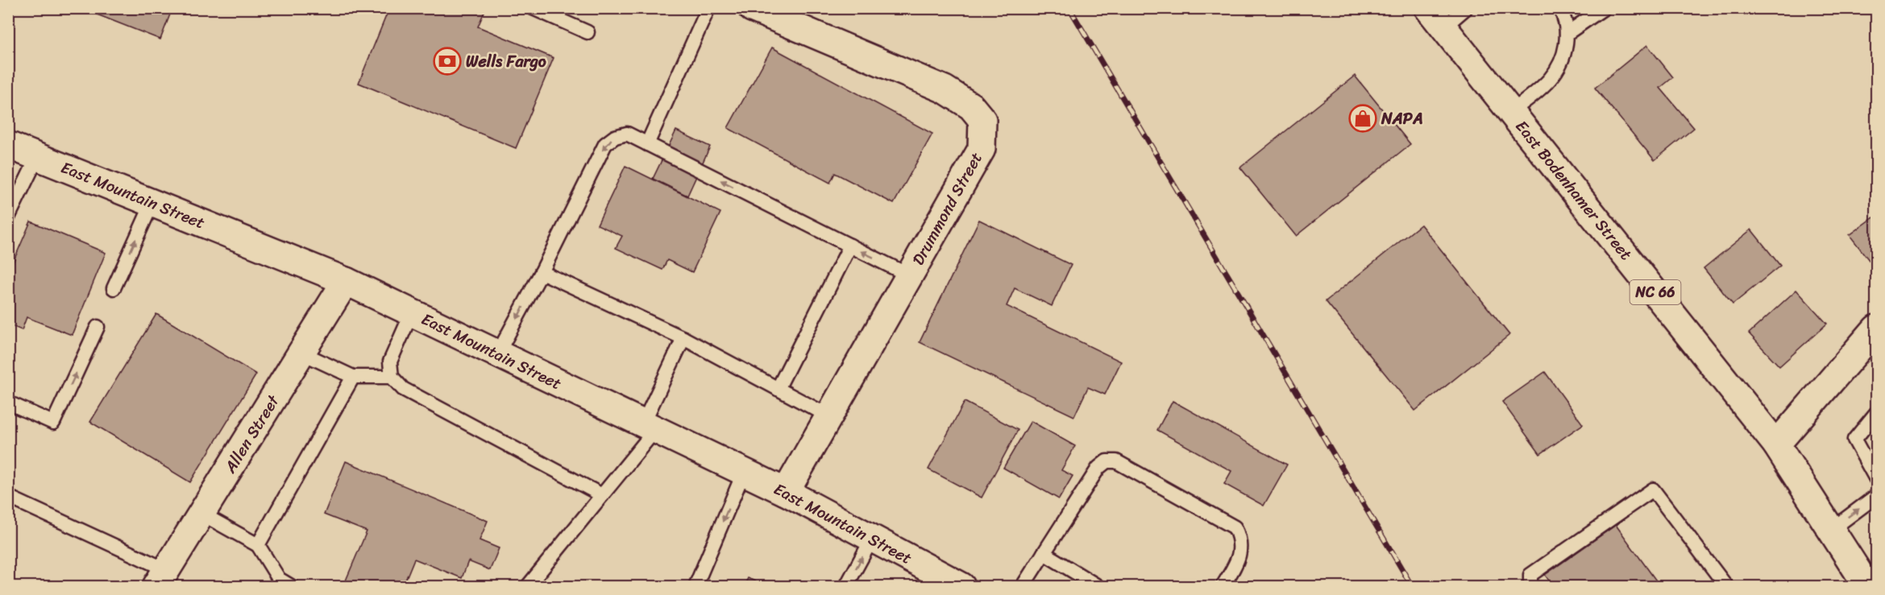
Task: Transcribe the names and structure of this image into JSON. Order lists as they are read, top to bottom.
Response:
{
  "streets": {
    "main road": [
      "East Bodenhamer Street",
      "East Mountain Street",
      "Drummond Street",
      "NC 66",
      "Allen Street"
    ]
  },
  "crossings": [
    ["East Mountain Street", "Drummond Street"],
    ["East Mountain Street", "Allen Street"]
  ],
  "places": {
    "bank": ["Wells Fargo"],
    "shop": ["NAPA"]
  }
}
